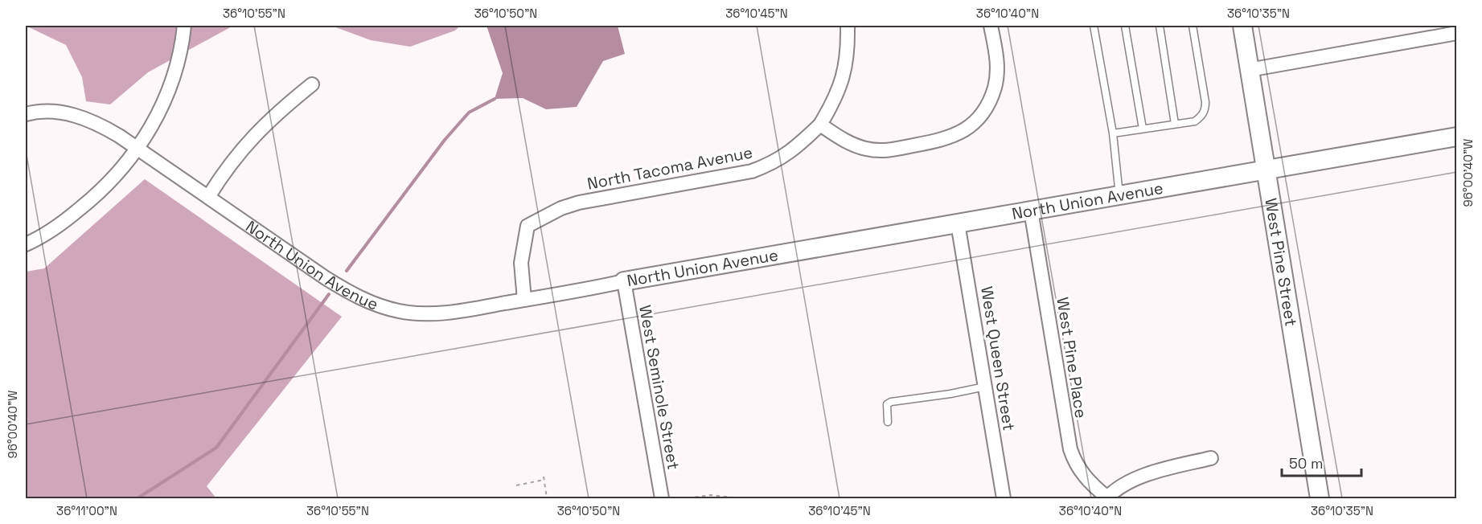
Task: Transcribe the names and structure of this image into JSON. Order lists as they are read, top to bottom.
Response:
{
  "streets": {
    "street": [
      "North Tacoma Avenue",
      "North Union Avenue",
      "West Pine Street",
      "West Pine Place",
      "West Queen Street",
      "West Seminole Street"
    ]
  },
  "crossings": [
    ["North Tacoma Avenue", "North Union Avenue"],
    ["North Union Avenue", "West Pine Street"],
    ["North Union Avenue", "West Pine Place"],
    ["North Union Avenue", "West Queen Street"],
    ["North Union Avenue", "West Seminole Street"]
  ],
  "scale_bar": "50 m",
  "coordinates": [
    "36°10'55\"N",
    "36°10'50\"N",
    "36°10'45\"N",
    "36°10'40\"N",
    "36°10'35\"N",
    "96°00'40\"W",
    "36°11'00\"N"
  ]
}
